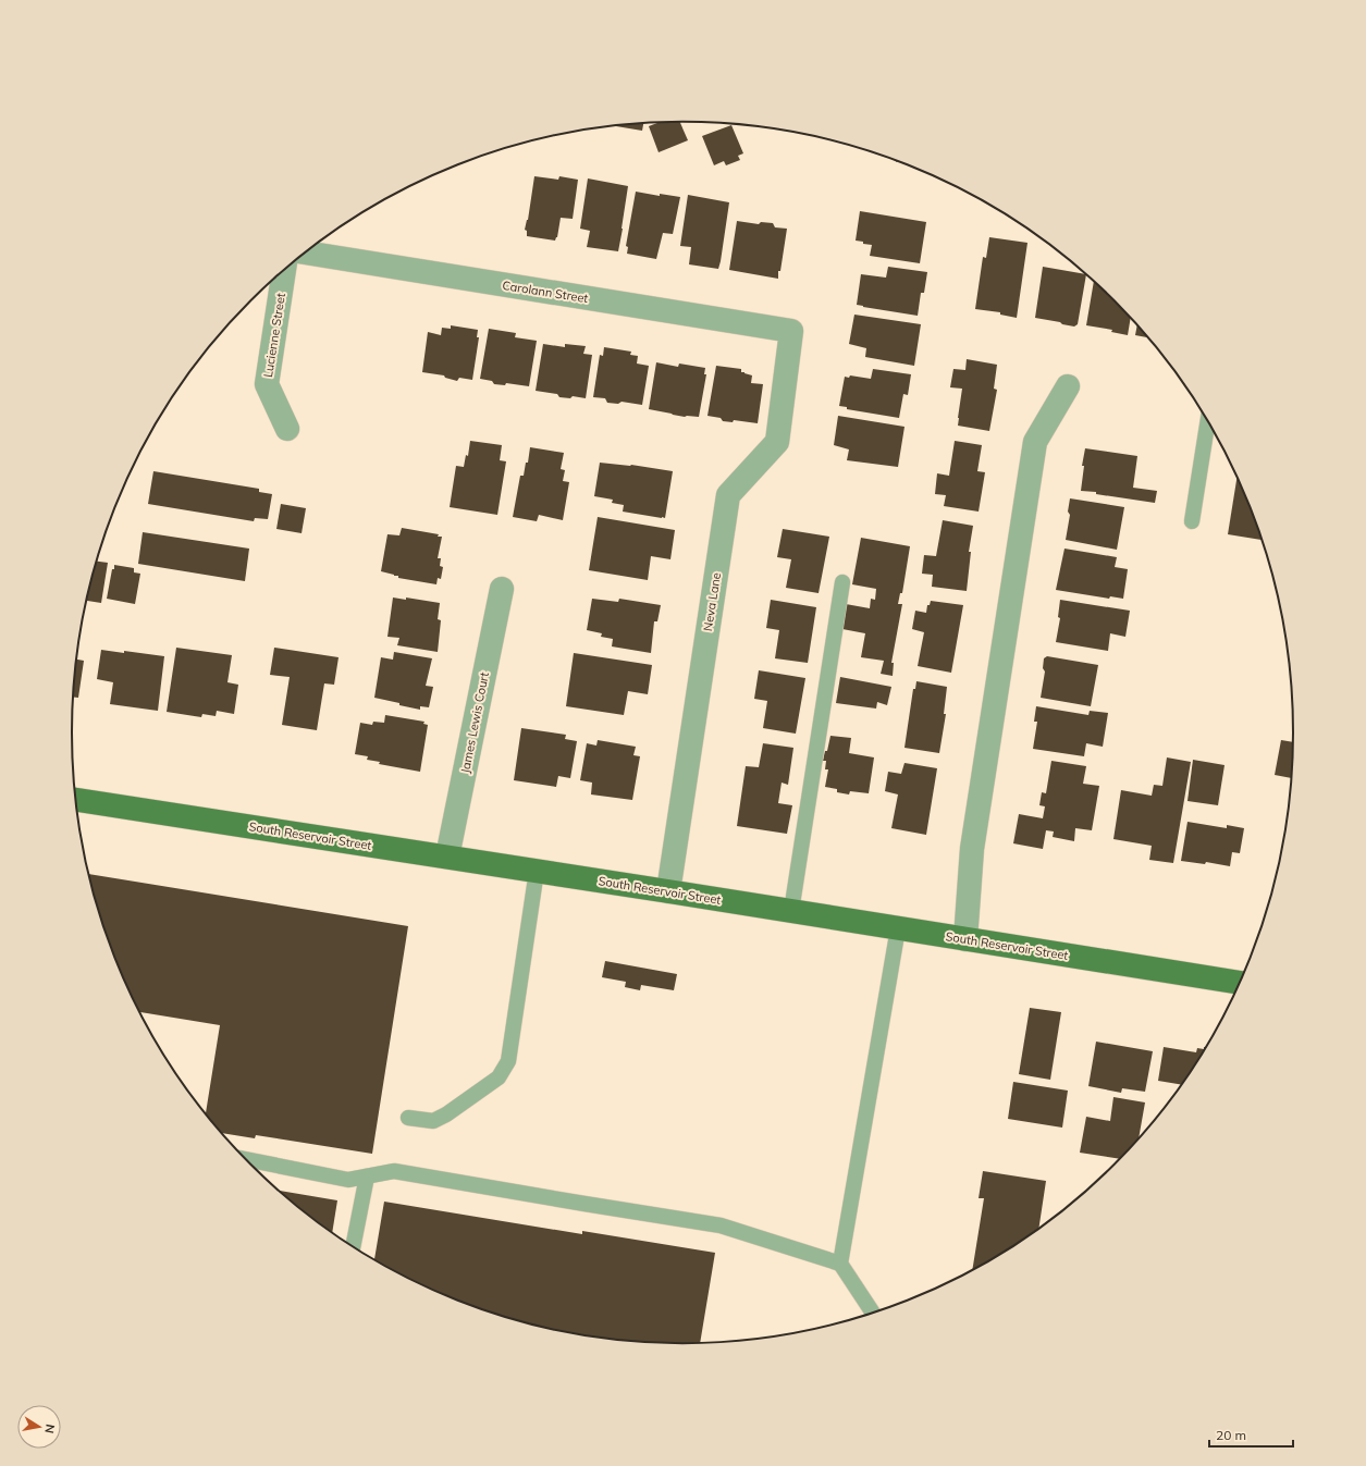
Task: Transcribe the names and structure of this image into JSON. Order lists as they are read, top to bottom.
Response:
{
  "streets": {
    "main road": ["South Reservoir Street"],
    "street": [
      "Carolann Street",
      "Lucienne Street",
      "Neva Lane",
      "James Lewis Court"
    ]
  },
  "crossings": [
    ["Carolann Street", "Neva Lane"],
    ["Neva Lane", "South Reservoir Street"],
    ["James Lewis Court", "South Reservoir Street"]
  ],
  "scale_bar": "20 m",
  "north": "right"
}
